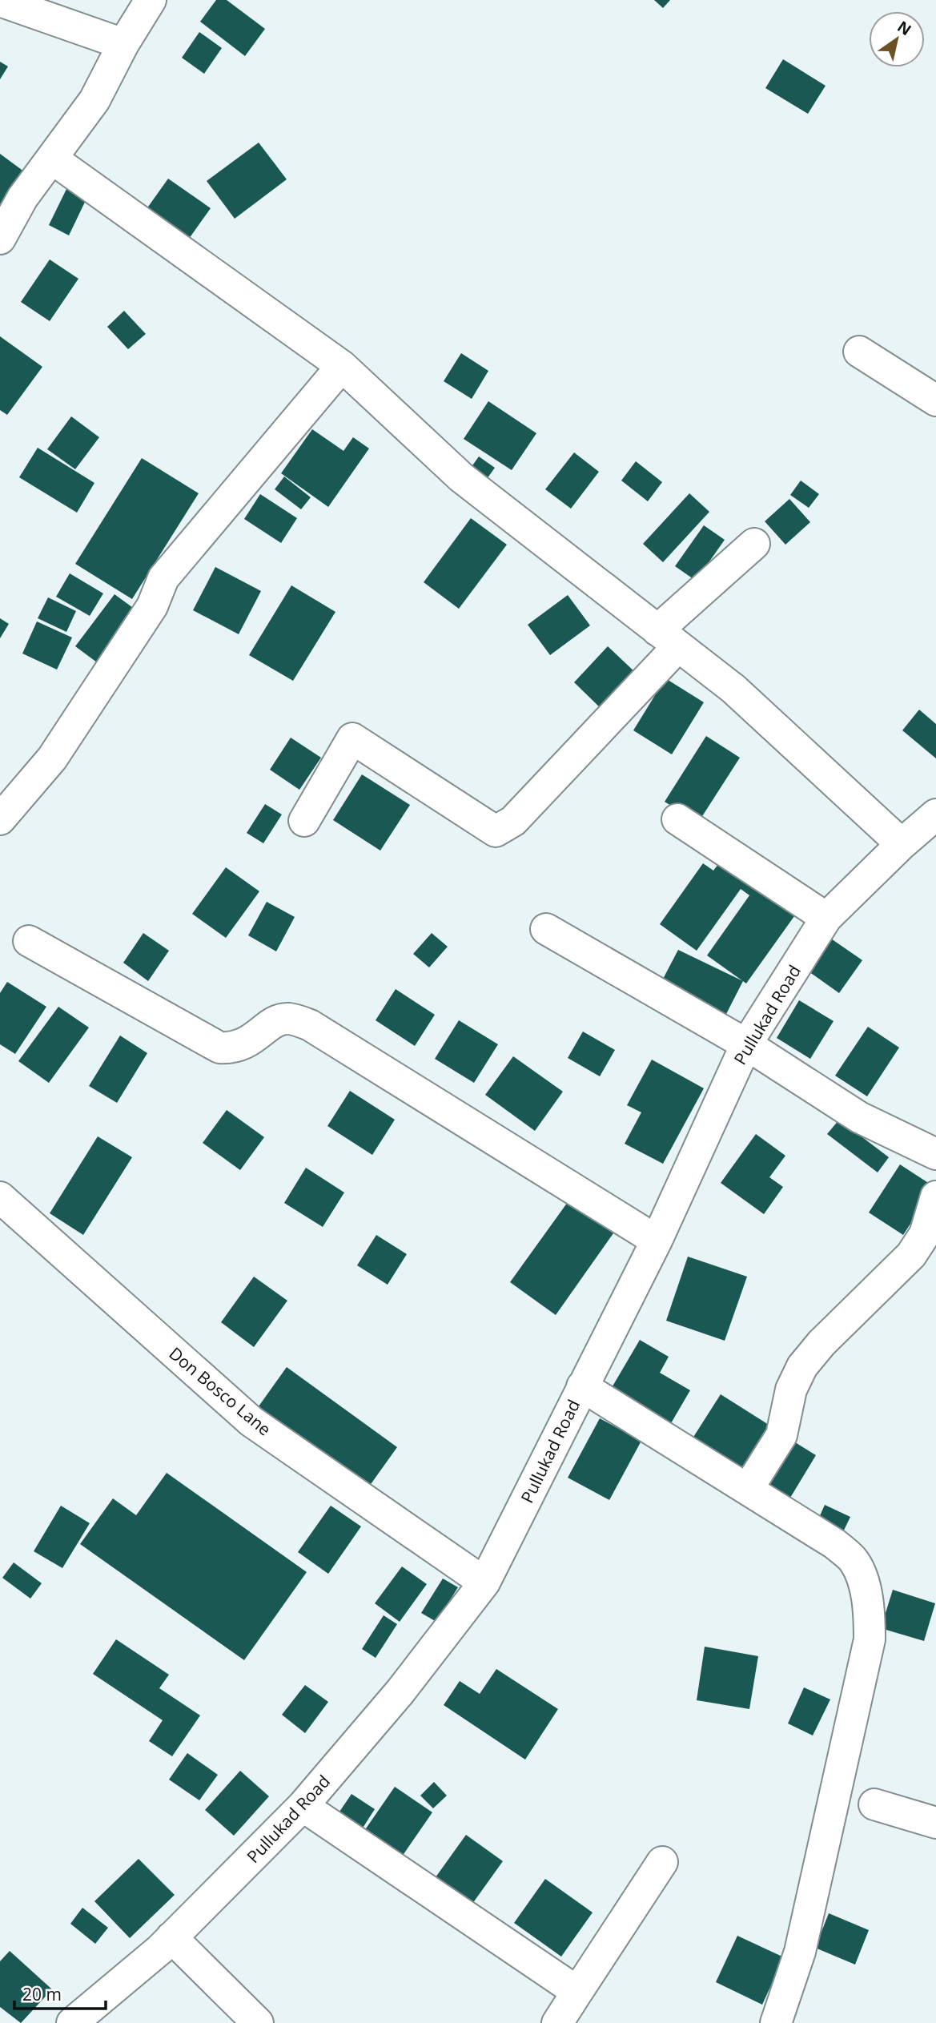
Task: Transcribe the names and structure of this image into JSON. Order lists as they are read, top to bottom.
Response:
{
  "streets": {
    "street": ["Pullukad Road", "Don Bosco Lane"]
  },
  "crossings": [
    ["Pullukad Road", "Don Bosco Lane"]
  ],
  "scale_bar": "20 m",
  "north": "top right"
}
